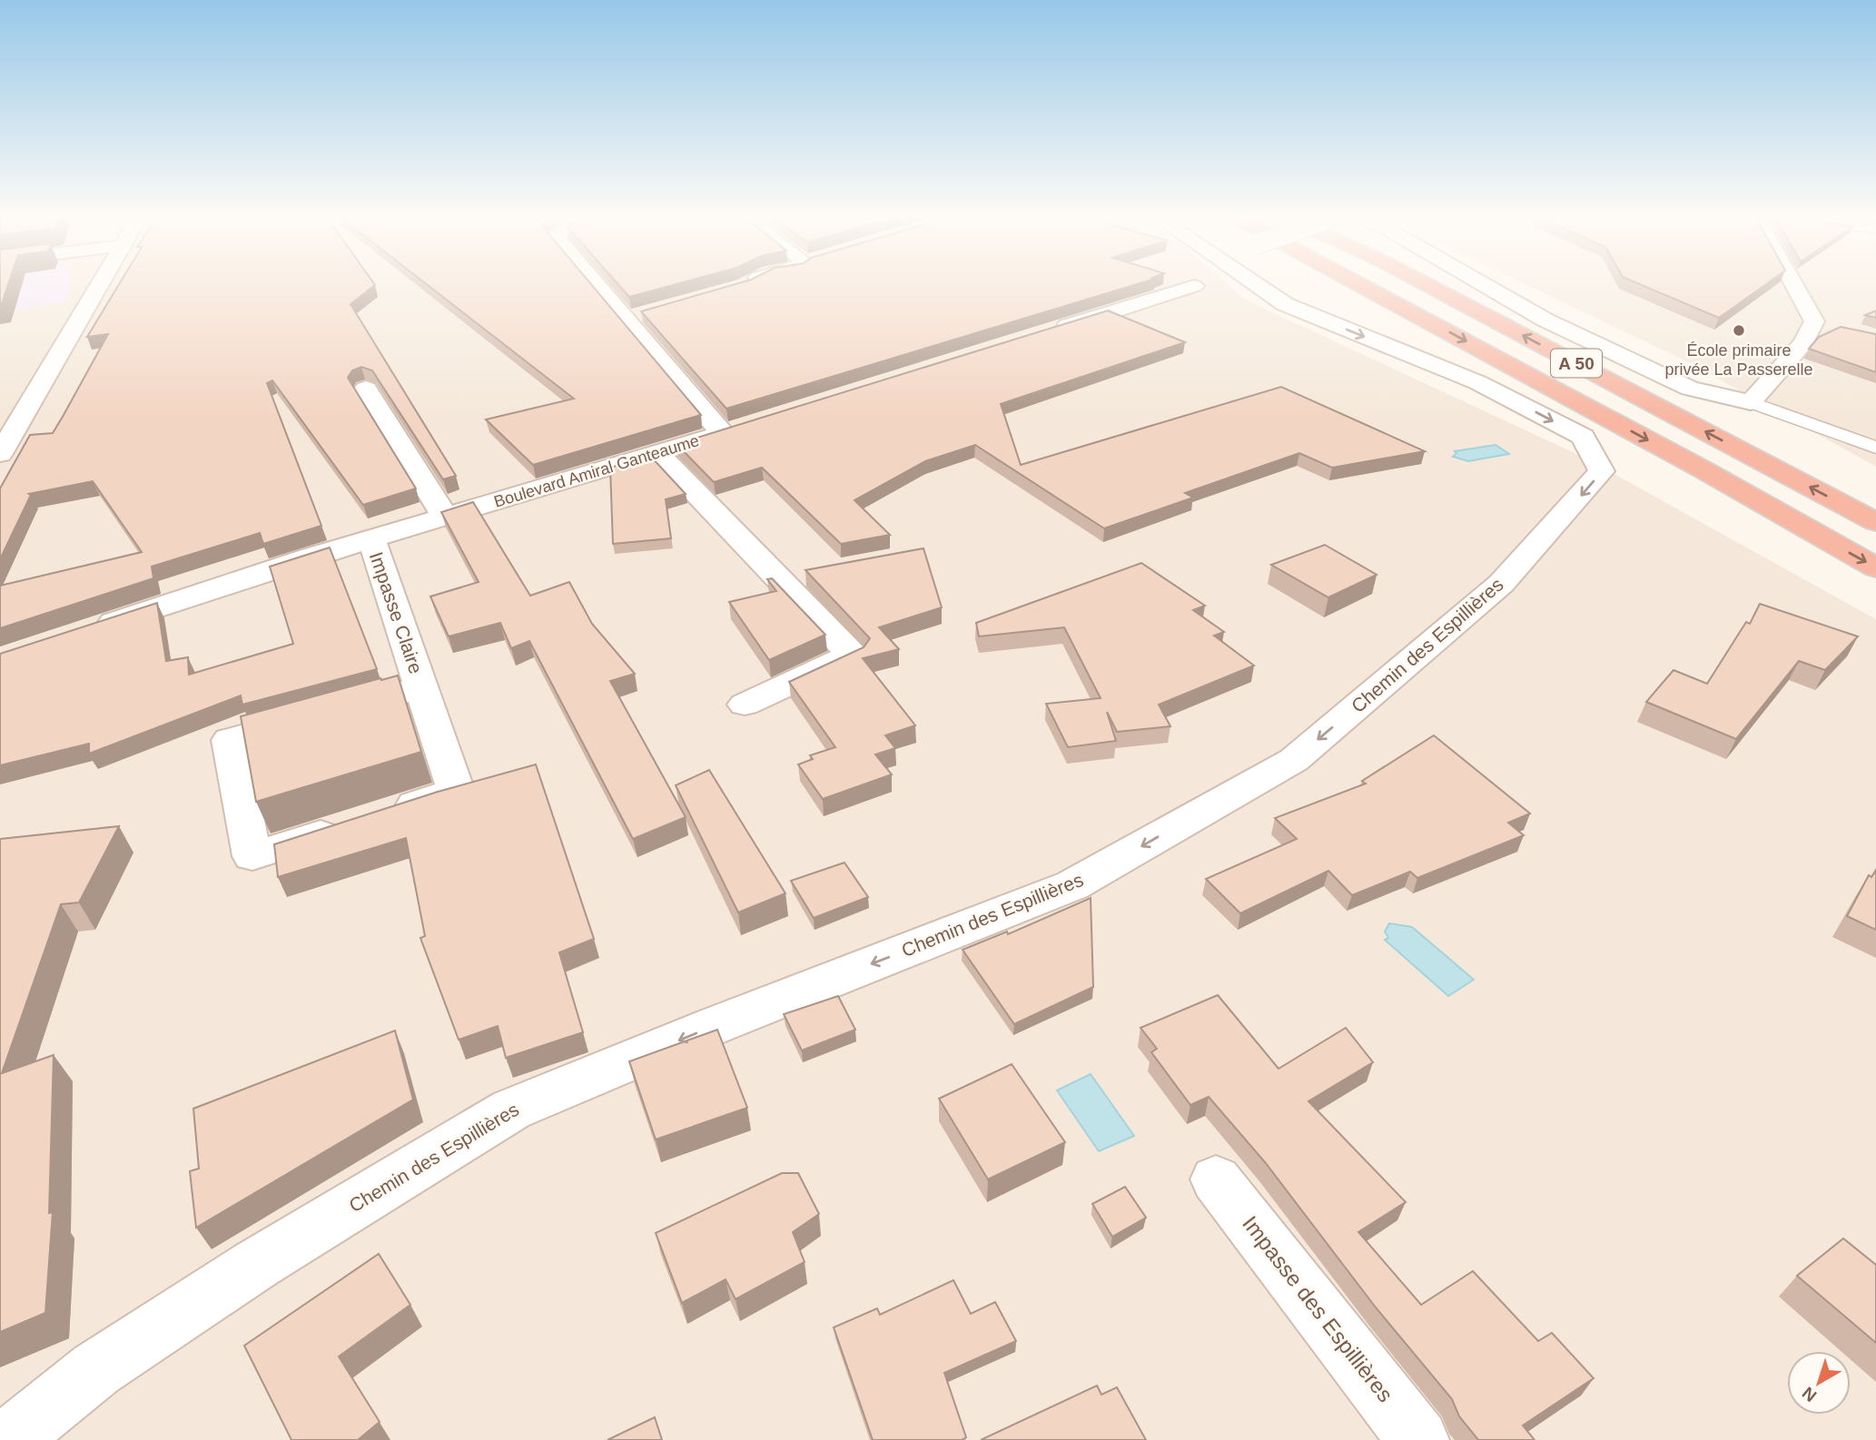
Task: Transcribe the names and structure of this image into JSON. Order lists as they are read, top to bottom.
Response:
{
  "streets": {
    "highway": ["A 50"],
    "street": [
      "Boulevard Amiral Ganteaume",
      "Impasse Claire",
      "Chemin des Espillières",
      "Impasse des Espillières"
    ]
  },
  "crossings": [
    ["Boulevard Amiral Ganteaume", "Impasse Claire"]
  ],
  "places": ["École primaire privée La Passerelle"],
  "north": "bottom left"
}
